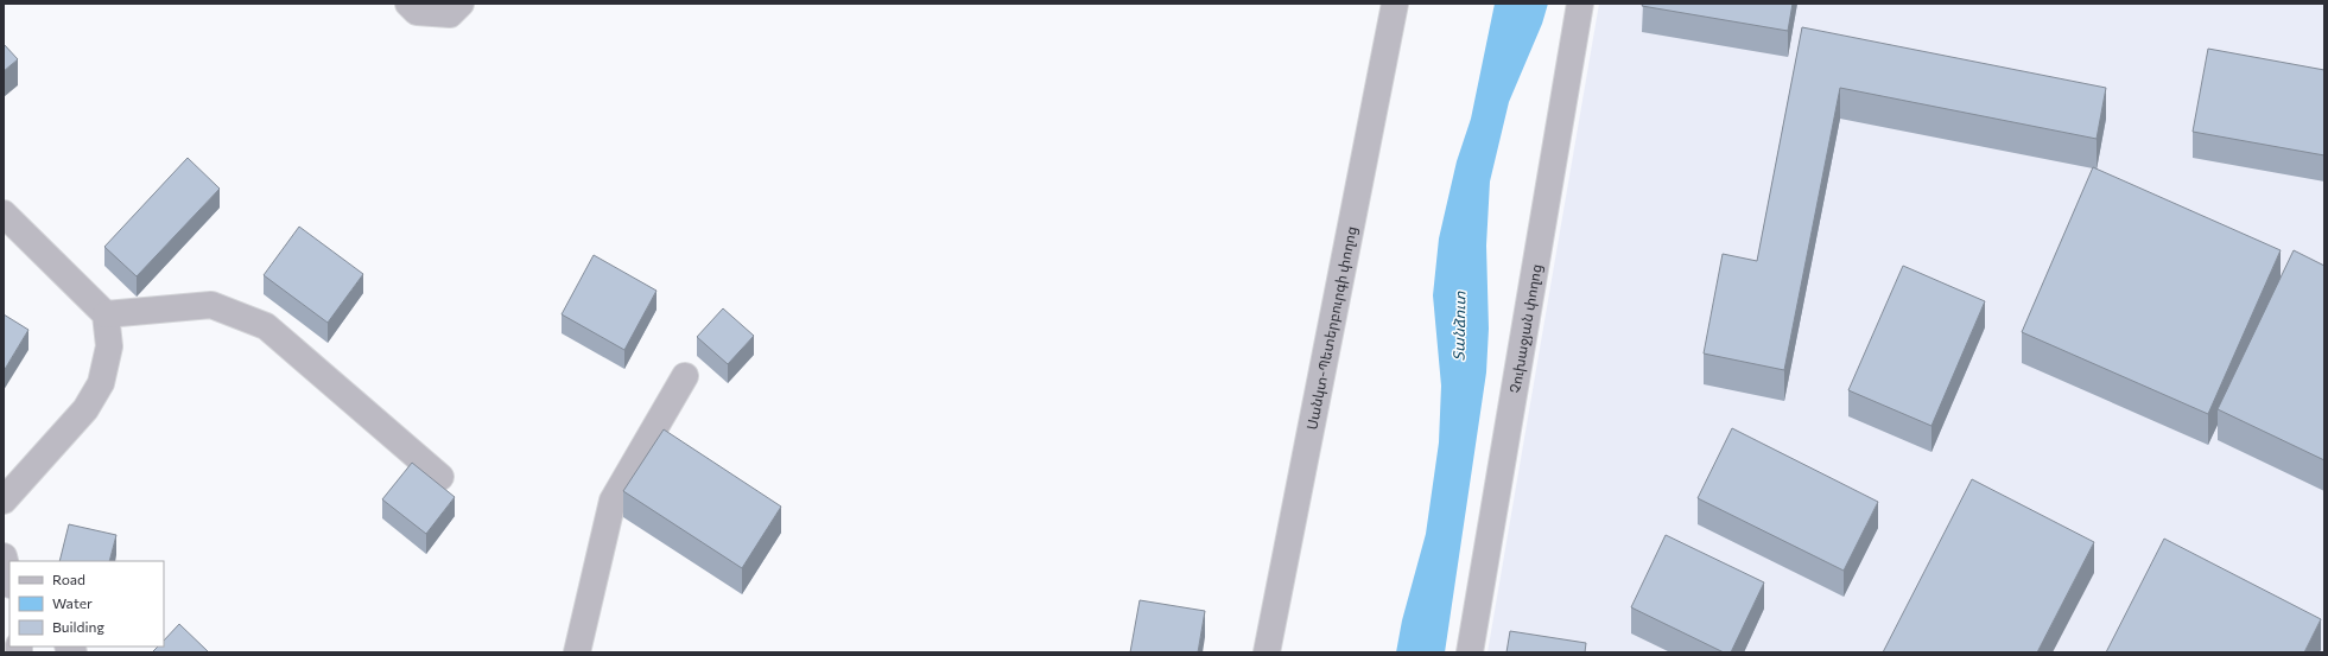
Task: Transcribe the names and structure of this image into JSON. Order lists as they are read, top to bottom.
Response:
{
  "streets": {
    "street": ["Չուխաջյան փողոց", "Սանկտ-Պետերբուրգի փողոց"]
  },
  "water": ["Տանձուտ"],
  "legend": ["Road", "Water", "Building"]
}
